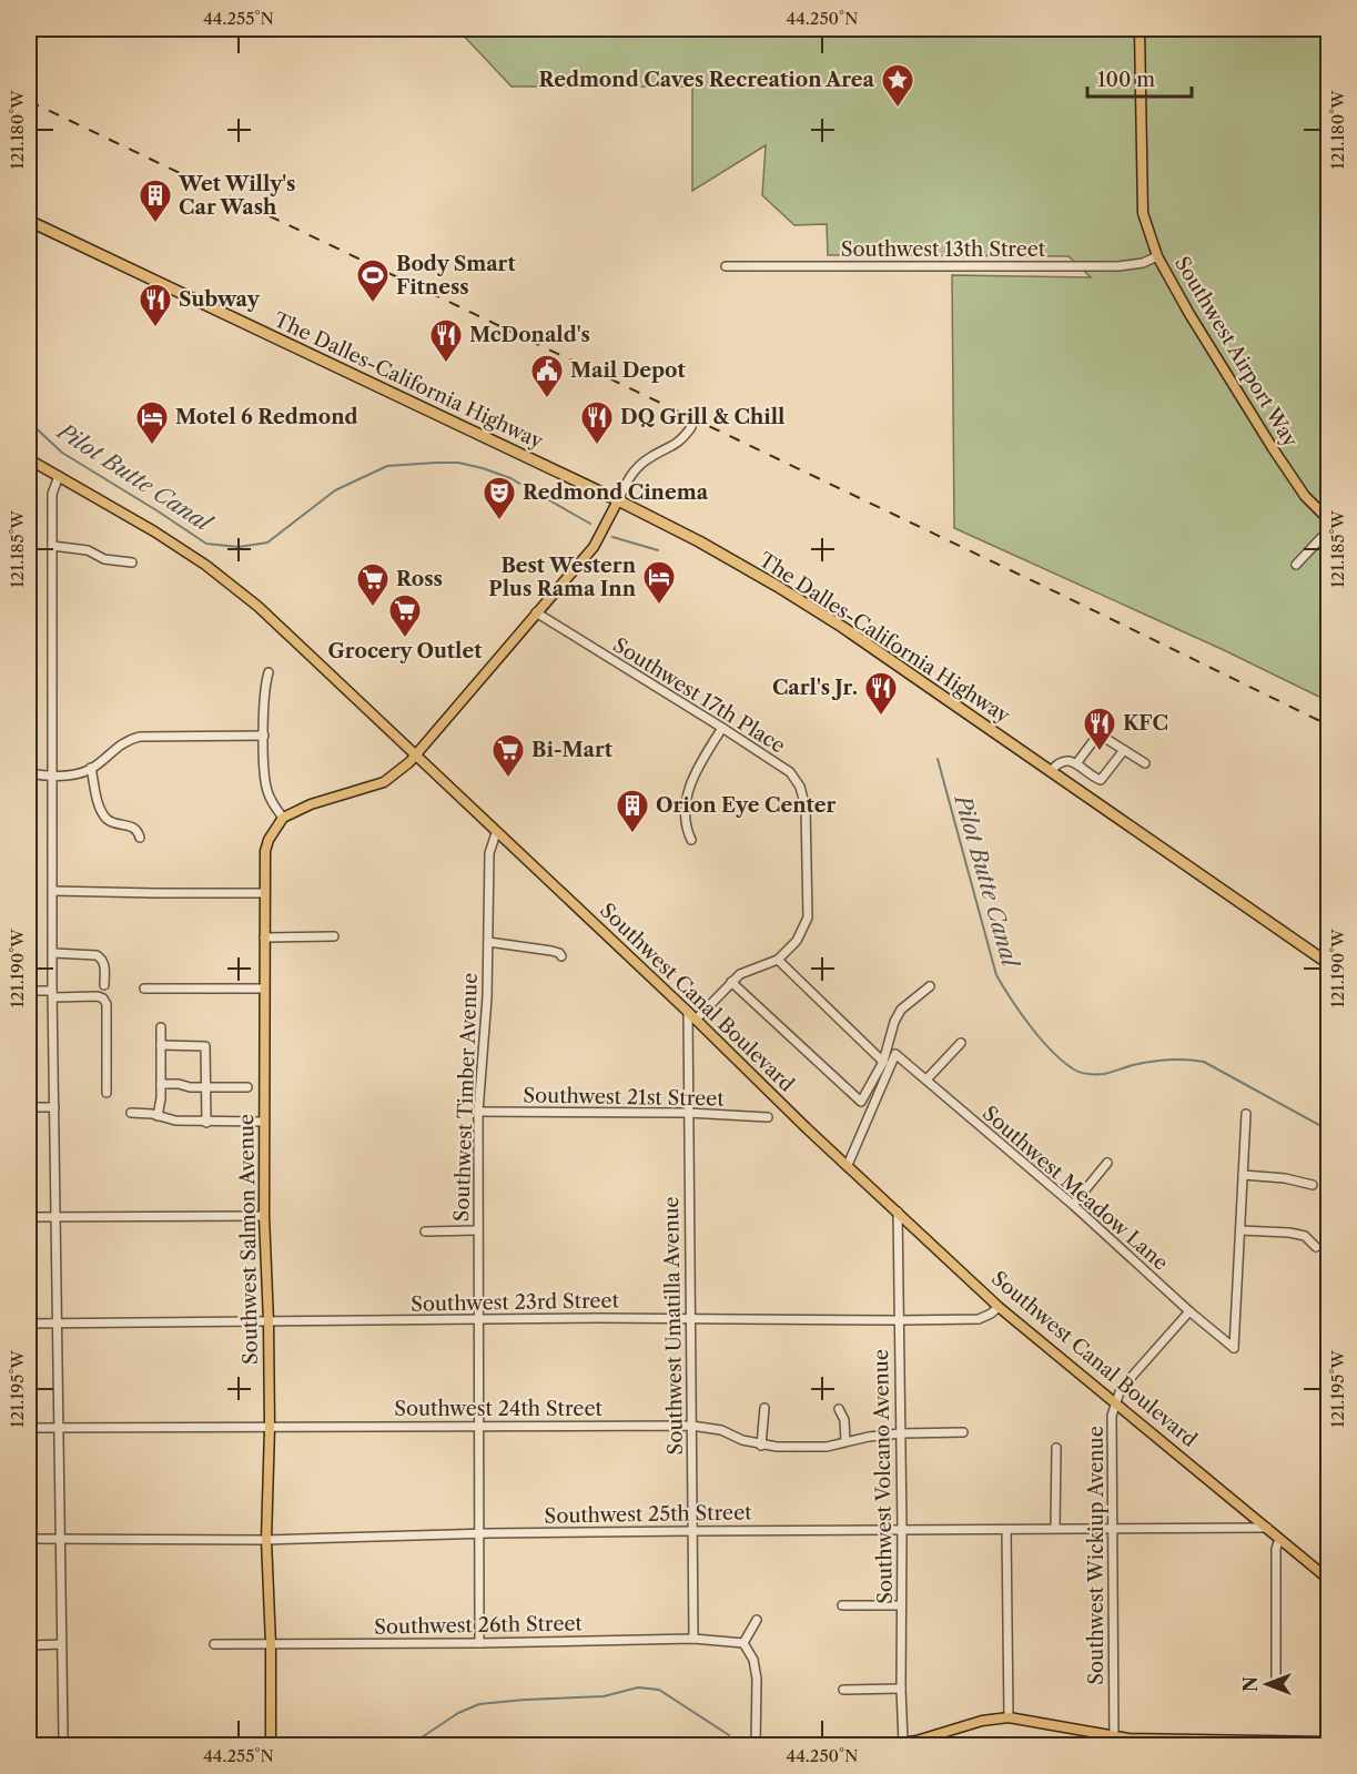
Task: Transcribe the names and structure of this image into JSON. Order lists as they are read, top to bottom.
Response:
{
  "streets": {
    "highway": ["The Dalles-California Highway"],
    "main road": ["Southwest Airport Way", "Southwest Canal Boulevard", "Southwest Salmon Avenue"],
    "street": [
      "Southwest 13th Street",
      "Southwest 17th Place",
      "Southwest Timber Avenue",
      "Southwest 21st Street",
      "Southwest Meadow Lane",
      "Southwest 23rd Street",
      "Southwest Umatilla Avenue",
      "Southwest 24th Street",
      "Southwest Volcano Avenue",
      "Southwest 25th Street",
      "Southwest Wickiup Avenue",
      "Southwest 26th Street"
    ]
  },
  "crossings": [
    ["Southwest 13th Street", "Southwest Airport Way"],
    ["Southwest 17th Place", "Southwest Canal Boulevard"],
    ["Southwest Canal Boulevard", "Southwest Timber Avenue"],
    ["Southwest Canal Boulevard", "Southwest Meadow Lane"],
    ["Southwest Canal Boulevard", "Southwest 23rd Street"],
    ["Southwest Canal Boulevard", "Southwest Umatilla Avenue"],
    ["Southwest Canal Boulevard", "Southwest Volcano Avenue"],
    ["Southwest Canal Boulevard", "Southwest 25th Street"],
    ["Southwest Canal Boulevard", "Southwest Wickiup Avenue"],
    ["Southwest Timber Avenue", "Southwest 21st Street"],
    ["Southwest Timber Avenue", "Southwest 23rd Street"],
    ["Southwest Timber Avenue", "Southwest 24th Street"],
    ["Southwest Timber Avenue", "Southwest 25th Street"],
    ["Southwest Timber Avenue", "Southwest 26th Street"],
    ["Southwest 21st Street", "Southwest Umatilla Avenue"],
    ["Southwest Meadow Lane", "Southwest Wickiup Avenue"],
    ["Southwest Salmon Avenue", "Southwest 23rd Street"],
    ["Southwest Salmon Avenue", "Southwest 24th Street"],
    ["Southwest Salmon Avenue", "Southwest 25th Street"],
    ["Southwest Salmon Avenue", "Southwest 26th Street"],
    ["Southwest 23rd Street", "Southwest Umatilla Avenue"],
    ["Southwest 23rd Street", "Southwest Volcano Avenue"],
    ["Southwest Umatilla Avenue", "Southwest 24th Street"],
    ["Southwest Umatilla Avenue", "Southwest 25th Street"],
    ["Southwest Umatilla Avenue", "Southwest 26th Street"],
    ["Southwest 24th Street", "Southwest Volcano Avenue"],
    ["Southwest Volcano Avenue", "Southwest 25th Street"],
    ["Southwest 25th Street", "Southwest Wickiup Avenue"]
  ],
  "water": ["Pilot Butte Canal"],
  "places": {
    "place": ["Redmond Caves Recreation Area"],
    "building": ["Wet Willy's Car Wash", "Orion Eye Center"],
    "sports": ["Body Smart Fitness"],
    "restaurant": [
      "Subway",
      "McDonald's",
      "DQ Grill & Chill",
      "Carl's Jr.",
      "KFC"
    ],
    "public building": ["Mail Depot"],
    "hotel": ["Motel 6 Redmond", "Best Western Plus Rama Inn"],
    "theatre": ["Redmond Cinema"],
    "supermarket": ["Ross", "Grocery Outlet", "Bi-Mart"]
  },
  "scale_bar": "100 m",
  "north": "left",
  "coordinates": [
    "44.255°N",
    "44.250°N",
    "121.180°W",
    "121.185°W",
    "121.190°W",
    "121.195°W"
  ]
}
